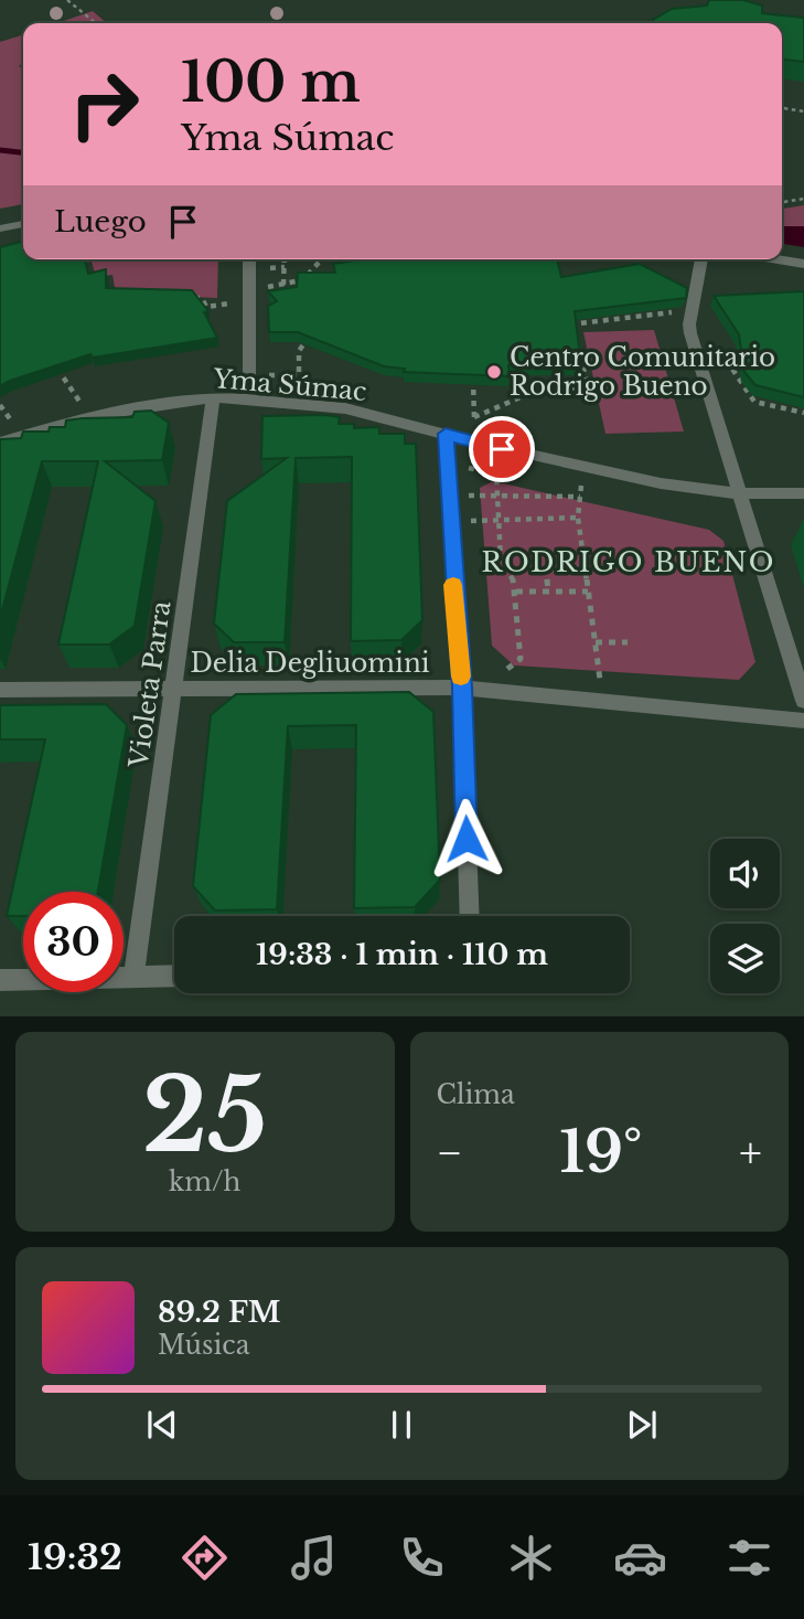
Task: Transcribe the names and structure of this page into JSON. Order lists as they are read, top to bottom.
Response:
{
  "streets": {
    "street": ["Yma Súmac", "Delia Degliuomini", "Violeta Parra"]
  },
  "crossings": [
    ["Yma Súmac", "Violeta Parra"],
    ["Delia Degliuomini", "Violeta Parra"]
  ],
  "districts": ["RODRIGO BUENO"],
  "places": ["Centro Comunitario Rodrigo Bueno"],
  "page": {
    "turn": ["100 m", "Yma Súmac"],
    "then": "Luego",
    "limit": "30",
    "trip": "19:33 · 1 min · 110 m",
    "tile": [
      ["25", "km/h"],
      "Clima"
    ],
    "heat": ["−", "19°", "+"],
    "song": ["89.2 FM", "Música"],
    "tabs": "19:32"
  }
}
